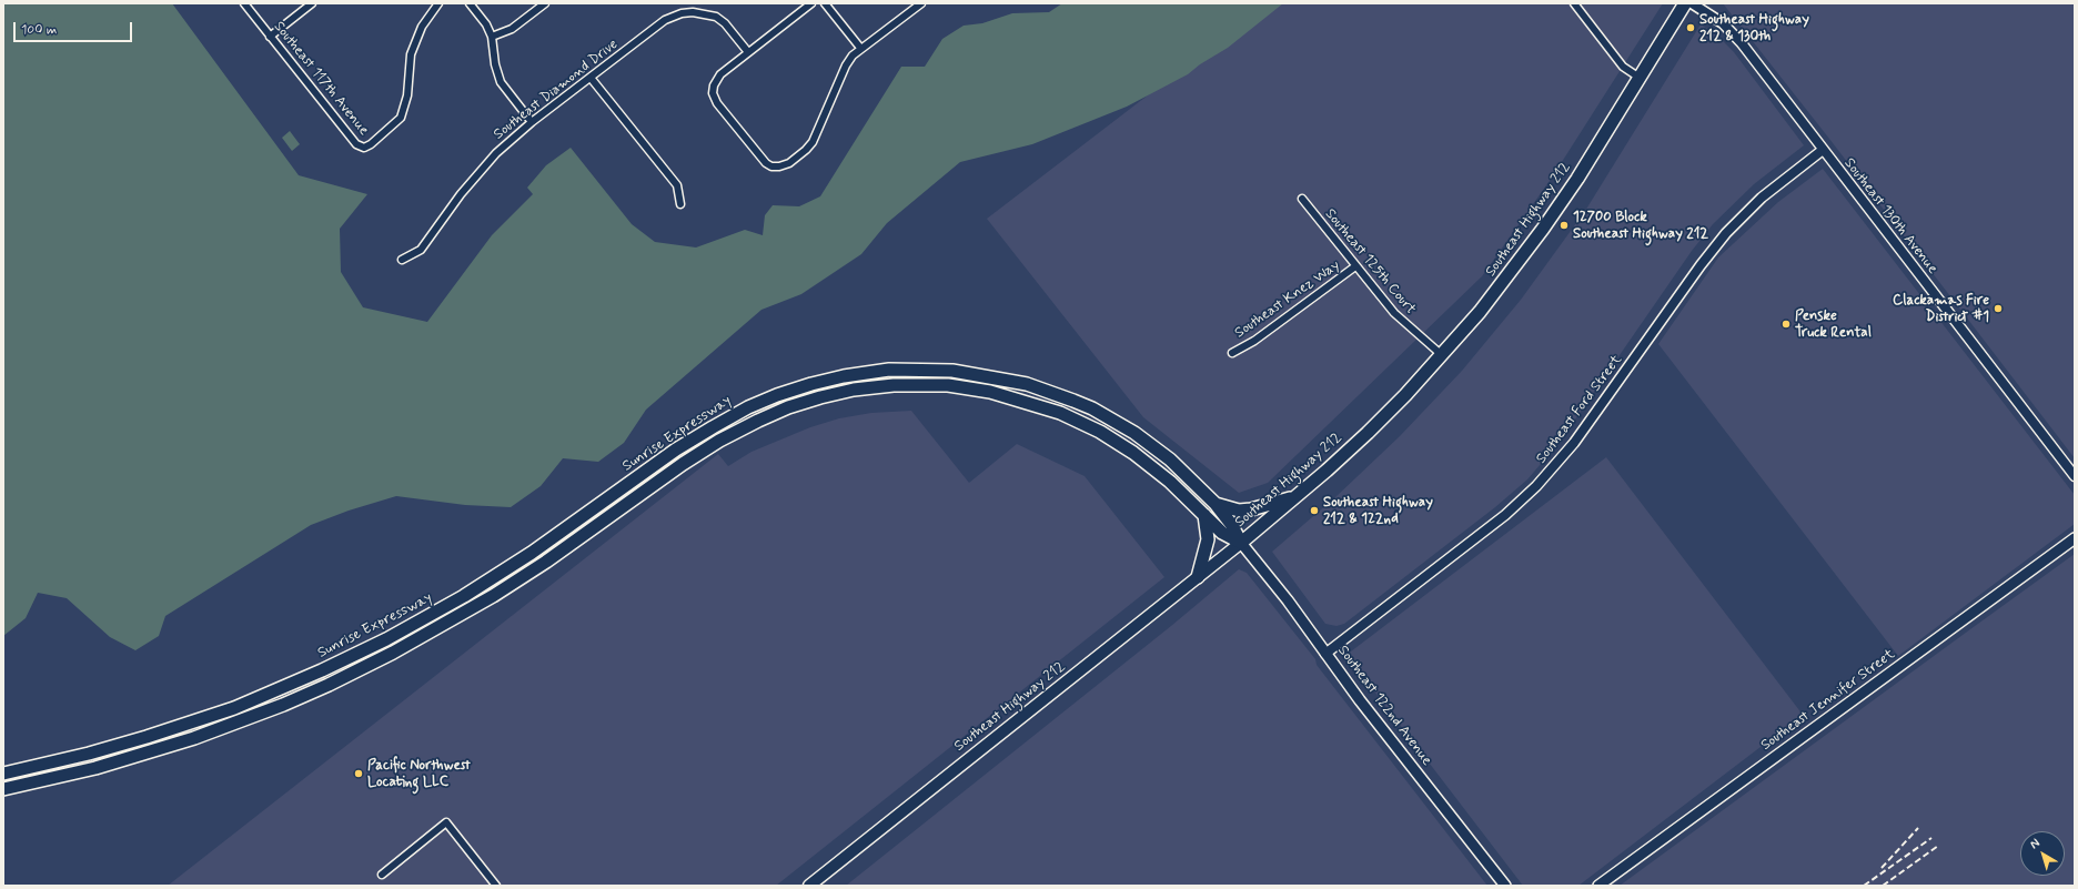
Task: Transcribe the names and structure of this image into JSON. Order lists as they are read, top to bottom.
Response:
{
  "streets": {
    "highway": ["Southeast Highway 212", "Sunrise Expressway"],
    "main road": ["Southeast Jennifer Street", "Southeast 122nd Avenue"],
    "street": [
      "Southeast 117th Avenue",
      "Southeast Diamond Drive",
      "Southeast 130th Avenue",
      "Southeast 125th Court",
      "Southeast Knez Way",
      "Southeast Ford Street"
    ]
  },
  "crossings": [
    ["Southeast 130th Avenue", "Southeast Ford Street"],
    ["Southeast Highway 212", "Southeast 125th Court"],
    ["Southeast Highway 212", "Sunrise Expressway"],
    ["Southeast Highway 212", "Southeast 122nd Avenue"],
    ["Southeast 125th Court", "Southeast Knez Way"],
    ["Southeast Ford Street", "Southeast 122nd Avenue"],
    ["Sunrise Expressway", "Southeast 122nd Avenue"]
  ],
  "places": [
    "Southeast Highway 212 & 130th",
    "12700 Block Southeast Highway 212",
    "Clackamas Fire District #1",
    "Penske Truck Rental",
    "Southeast Highway 212 & 122nd",
    "Pacific Northwest Locating LLC"
  ],
  "scale_bar": "100 m",
  "north": "top left"
}
